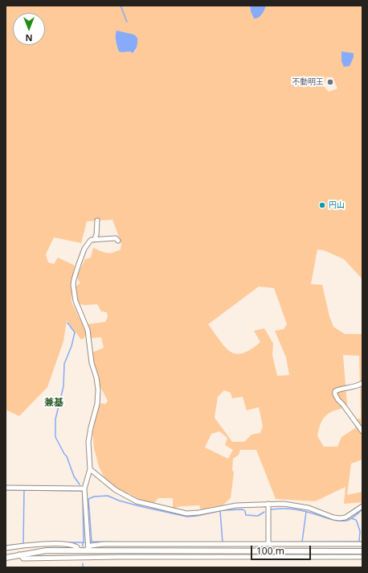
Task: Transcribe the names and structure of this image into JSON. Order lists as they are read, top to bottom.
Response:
{
  "districts": ["兼基"],
  "places": ["不動明王", "円山"],
  "scale_bar": "100 m",
  "north": "bottom"
}
